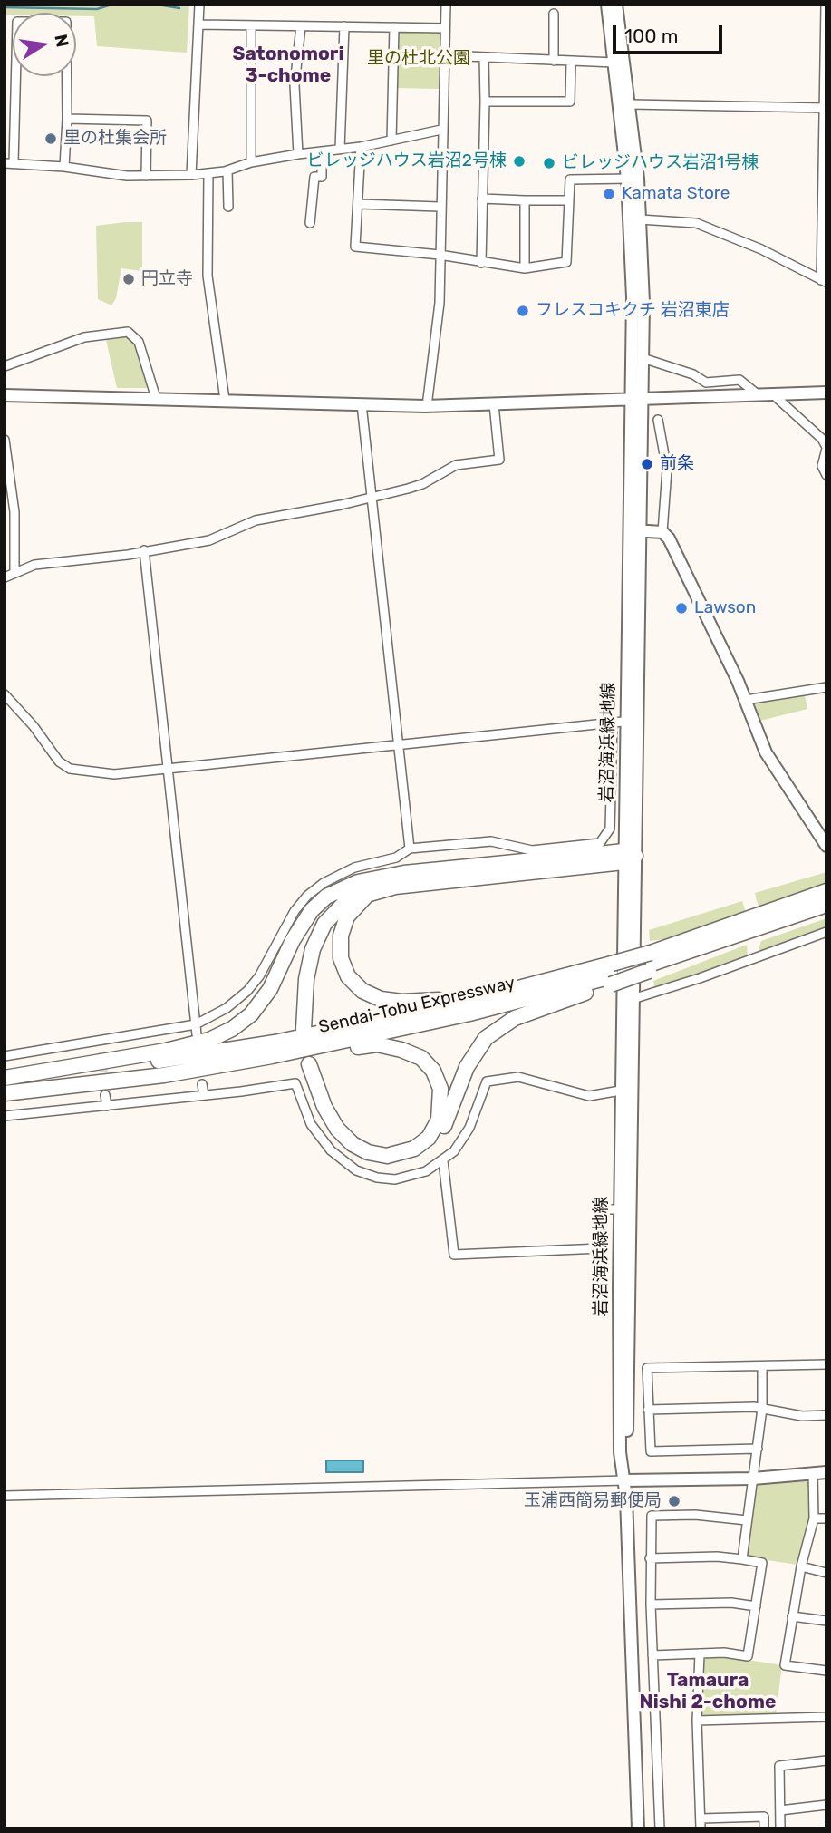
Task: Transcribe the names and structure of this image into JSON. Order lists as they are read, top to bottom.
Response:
{
  "streets": {
    "highway": ["Sendai-Tobu Expressway"],
    "main road": ["岩沼海浜緑地線"]
  },
  "districts": ["Satonomori 3-chome", "Tamaura Nishi 2-chome"],
  "parks": ["里の杜北公園"],
  "places": [
    "里の杜集会所",
    "ビレッジハウス岩沼2号棟",
    "ビレッジハウス岩沼1号棟",
    "Kamata Store",
    "円立寺",
    "フレスコキクチ 岩沼東店",
    "前条",
    "Lawson",
    "玉浦西簡易郵便局"
  ],
  "scale_bar": "100 m",
  "north": "right"
}
